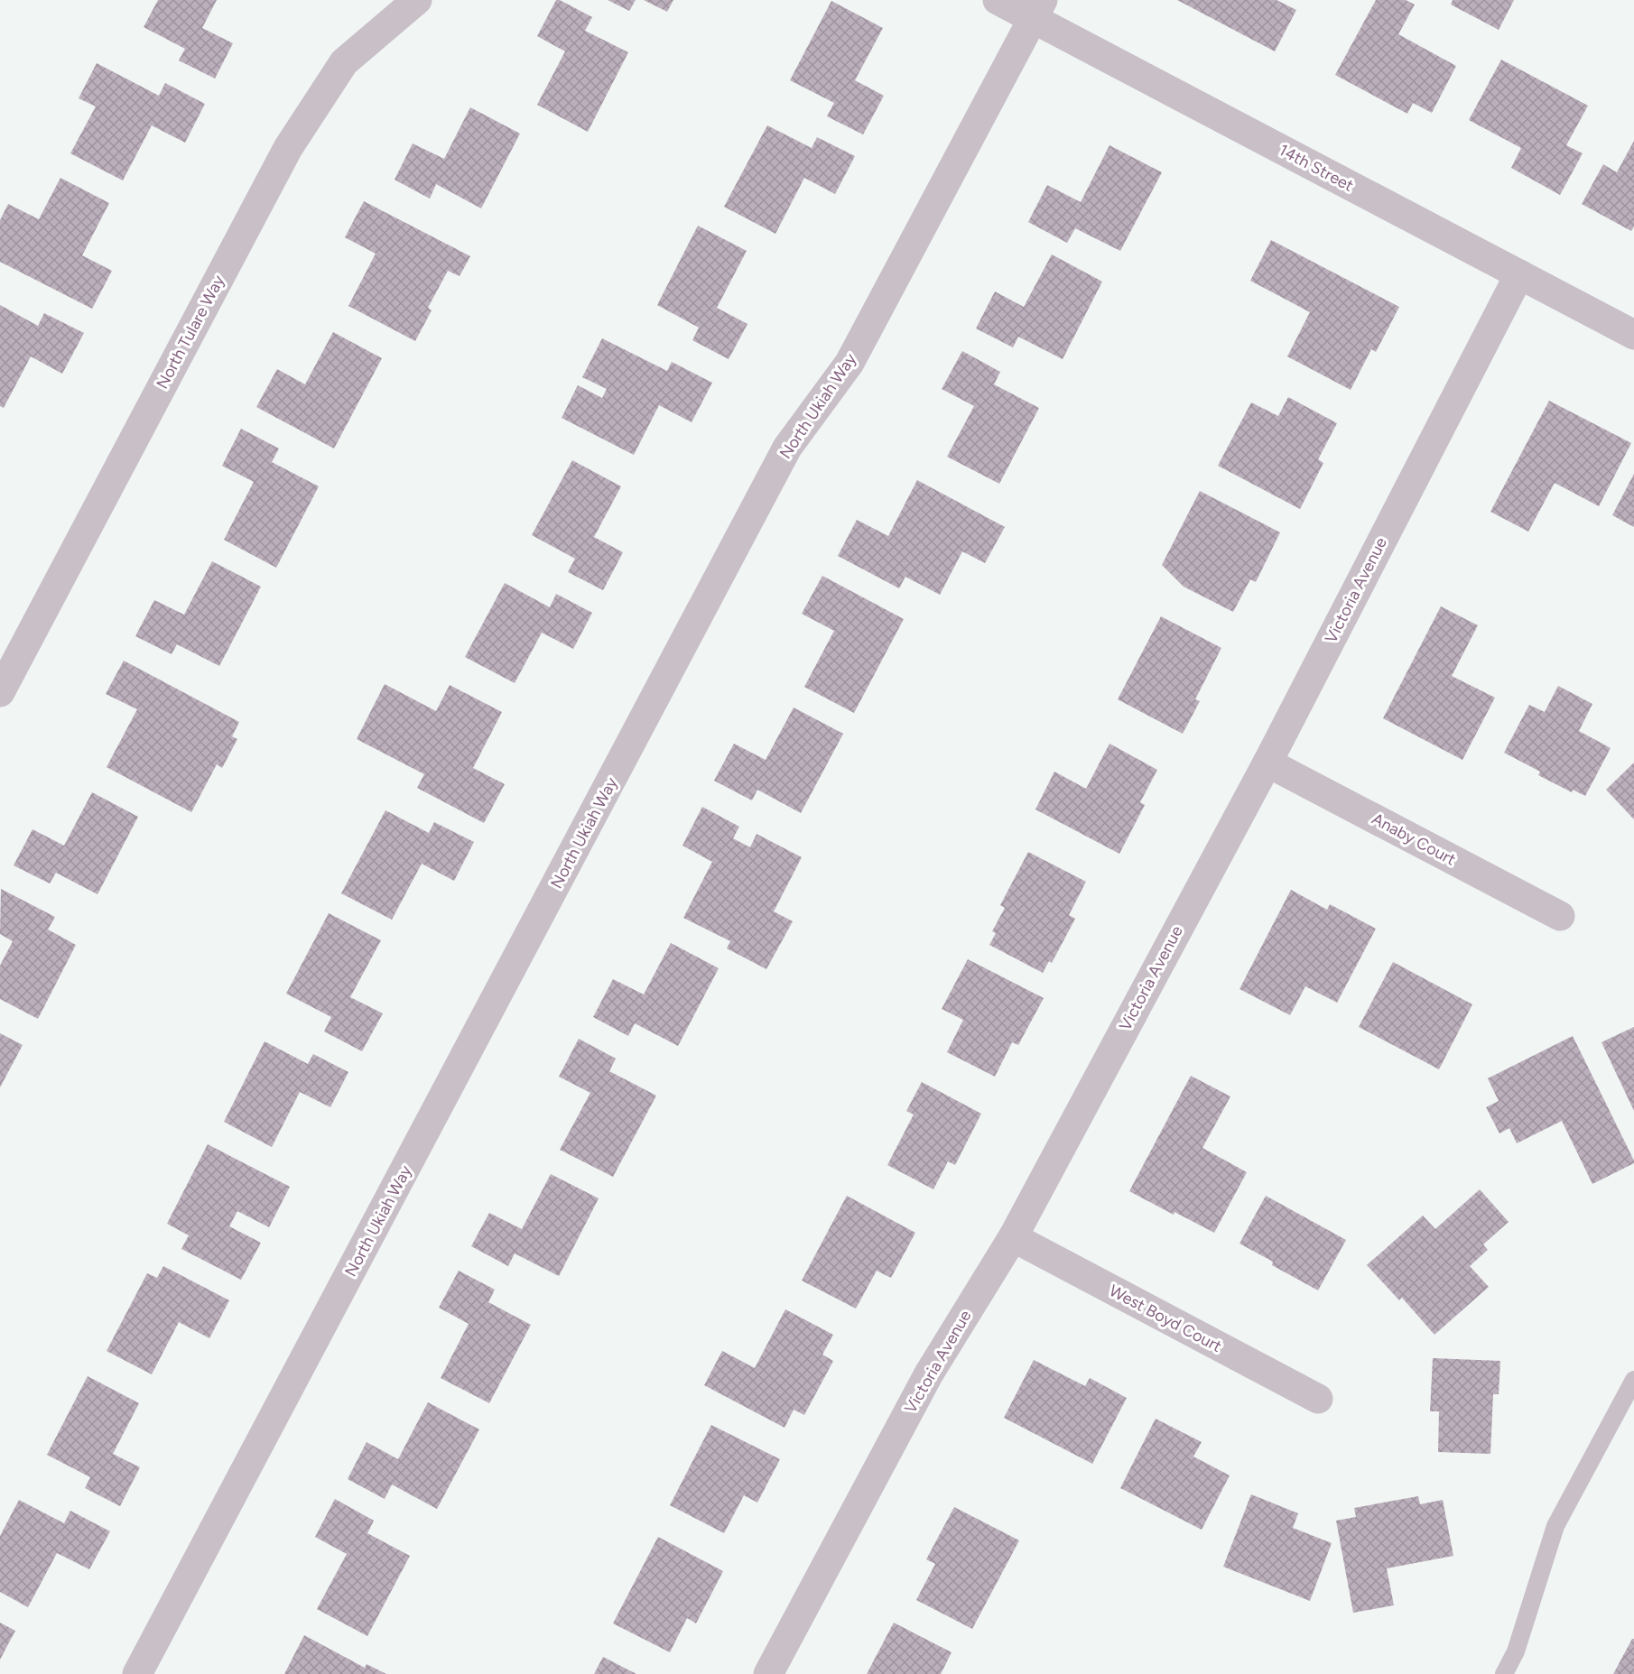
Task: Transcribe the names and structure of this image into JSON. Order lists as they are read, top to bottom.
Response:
{
  "streets": {
    "street": [
      "14th Street",
      "North Tulare Way",
      "North Ukiah Way",
      "Victoria Avenue",
      "Anaby Court",
      "West Boyd Court"
    ]
  },
  "crossings": [
    ["14th Street", "North Ukiah Way"],
    ["14th Street", "Victoria Avenue"],
    ["Victoria Avenue", "Anaby Court"],
    ["Victoria Avenue", "West Boyd Court"]
  ]
}
